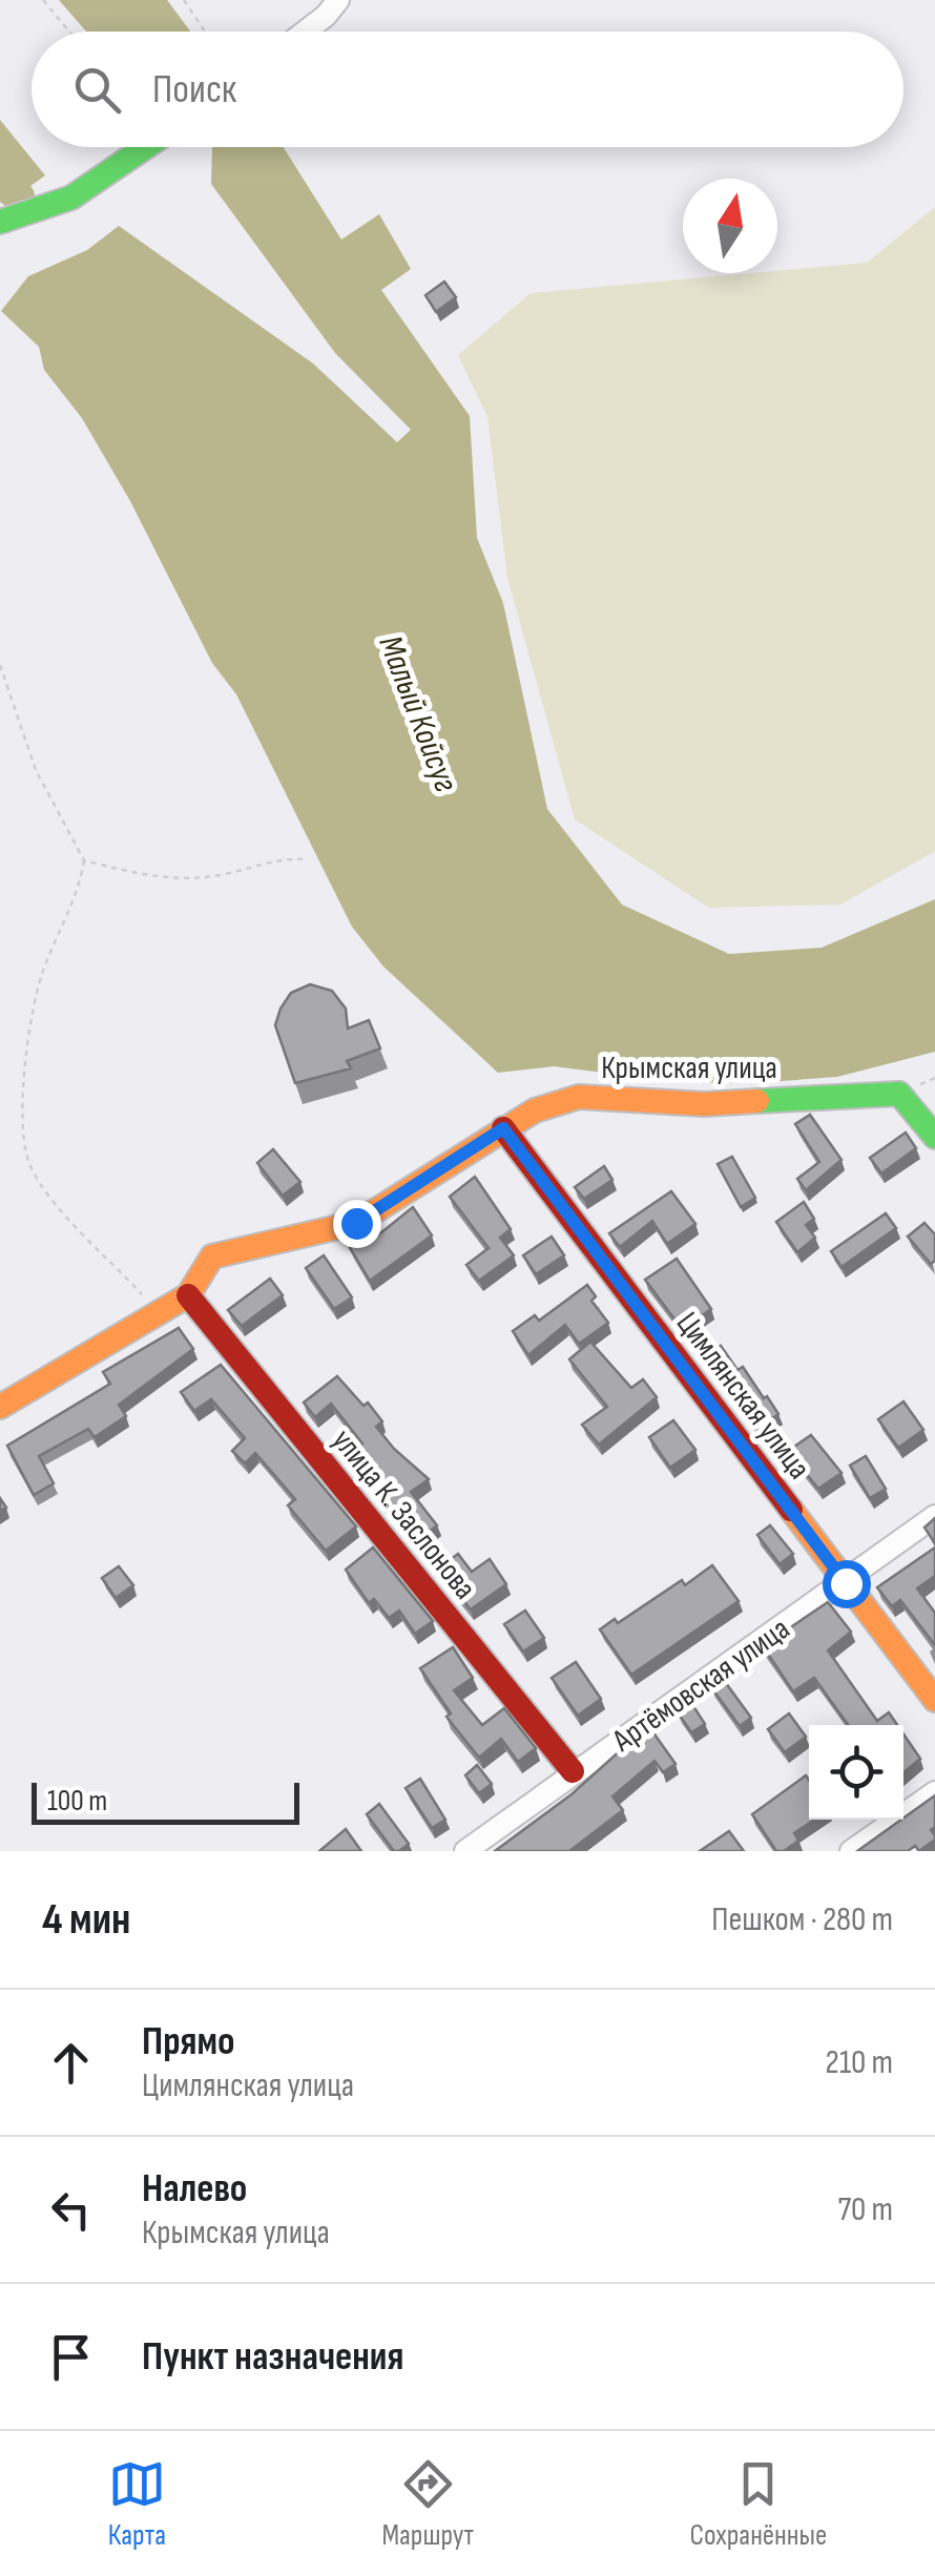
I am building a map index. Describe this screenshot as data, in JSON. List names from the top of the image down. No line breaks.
{"streets":{"street":["Крымская улица","Цимлянская улица","улица К. Заслонова","Артёмовская улица"]},"crossings":[["Крымская улица","Цимлянская улица"],["Крымская улица","улица К. Заслонова"],["Цимлянская улица","Артёмовская улица"],["улица К. Заслонова","Артёмовская улица"]],"water":["Малый Койсуг"],"scale_bar":"100 m","north":"top","page":{"search":"Поиск","scale":"100 m","heading":["4 мин","Пешком · 280 m"],"list":[["Прямо","Цимлянская улица","210 m"],["Налево","Крымская улица","70 m"],"Пункт назначения"],"nav":["Карта","Маршрут","Сохранённые"]}}
